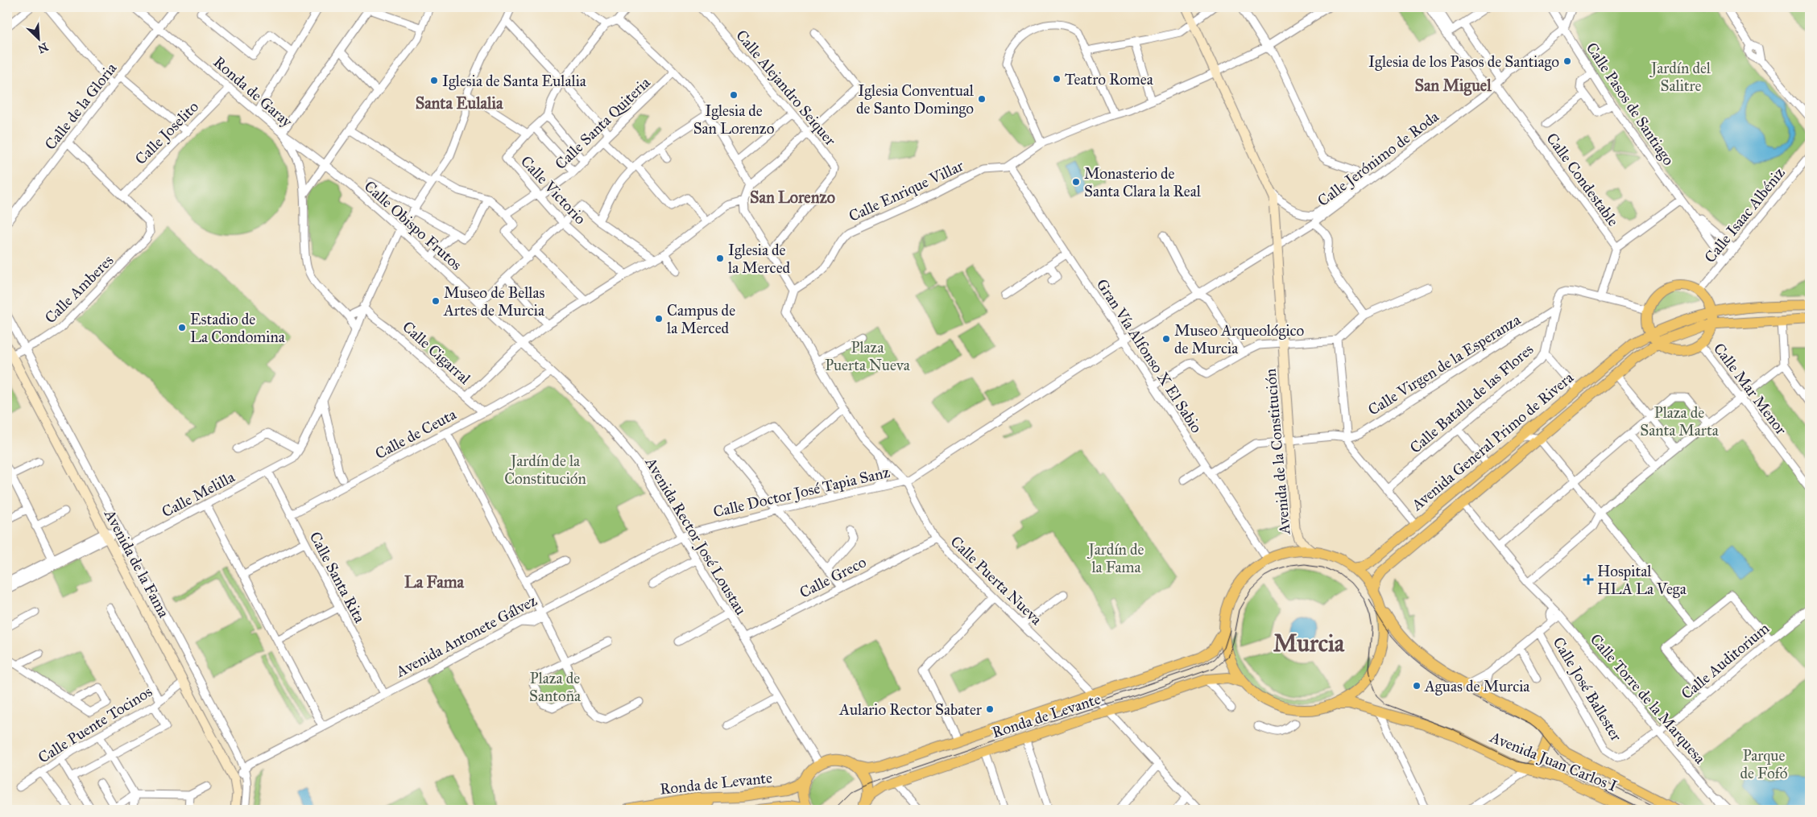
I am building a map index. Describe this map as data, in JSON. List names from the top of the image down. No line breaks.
{"streets":{"main road":["Avenida General Primo de Rivera","Avenida de la Constitución","Avenida de la Fama","Ronda de Levante","Avenida Juan Carlos I"],"street":["Calle Alejandro Seiquer","Ronda de Garay","Calle Pasos de Santiago","Calle de la Gloria","Calle Santa Quiteria","Calle Joselito","Calle Jerónimo de Roda","Calle Condestable","Calle Victorio","Calle Enrique Villar","Calle Isaac Albéniz","Calle Obispo Frutos","Calle Amberes","Calle Cigarral","Gran Vía Alfonso X El Sabio","Calle Virgen de la Esperanza","Calle Mar Menor","Calle Batalla de las Flores","Calle de Ceuta","Calle Doctor José Tapia Sanz","Calle Melilla","Avenida Rector José Loustau","Calle Santa Rita","Calle Greco","Calle Puerta Nueva","Avenida Antonete Gálvez","Calle Auditorium","Calle José Ballester","Calle Torre de la Marquesa","Calle Puente Tocinos"]},"crossings":[["Ronda de Garay","Calle de la Gloria"],["Ronda de Garay","Calle Joselito"],["Ronda de Garay","Calle Obispo Frutos"],["Calle Pasos de Santiago","Calle Jerónimo de Roda"],["Calle Pasos de Santiago","Calle Isaac Albéniz"],["Calle Santa Quiteria","Calle Victorio"],["Calle Joselito","Calle Amberes"],["Calle Jerónimo de Roda","Calle Condestable"],["Calle Jerónimo de Roda","Gran Vía Alfonso X El Sabio"],["Calle Jerónimo de Roda","Avenida de la Constitución"],["Calle Jerónimo de Roda","Calle Doctor José Tapia Sanz"],["Calle Condestable","Calle Batalla de las Flores"],["Calle Enrique Villar","Gran Vía Alfonso X El Sabio"],["Calle Enrique Villar","Calle Puerta Nueva"],["Calle Obispo Frutos","Avenida Rector José Loustau"],["Calle Amberes","Avenida de la Fama"],["Calle Cigarral","Calle de Ceuta"],["Calle Virgen de la Esperanza","Calle Batalla de las Flores"],["Calle de Ceuta","Avenida Rector José Loustau"],["Calle de Ceuta","Calle Santa Rita"],["Avenida General Primo de Rivera","Calle Torre de la Marquesa"],["Calle Doctor José Tapia Sanz","Avenida Rector José Loustau"],["Calle Doctor José Tapia Sanz","Calle Puerta Nueva"],["Calle Doctor José Tapia Sanz","Avenida Antonete Gálvez"],["Calle Melilla","Avenida de la Fama"],["Calle Melilla","Calle Santa Rita"],["Avenida Rector José Loustau","Calle Greco"],["Avenida Rector José Loustau","Avenida Antonete Gálvez"],["Avenida Rector José Loustau","Ronda de Levante"],["Avenida de la Fama","Avenida Antonete Gálvez"],["Avenida de la Fama","Calle Puente Tocinos"],["Calle Santa Rita","Avenida Antonete Gálvez"],["Calle Greco","Calle Puerta Nueva"],["Calle Puerta Nueva","Ronda de Levante"],["Calle Auditorium","Calle José Ballester"],["Calle Auditorium","Calle Torre de la Marquesa"],["Calle José Ballester","Calle Torre de la Marquesa"]],"districts":["San Miguel","Santa Eulalia","San Lorenzo","La Fama","Murcia"],"parks":["Jardín del Salitre","Plaza Puerta Nueva","Plaza de Santa Marta","Jardín de la Constitución","Jardín de la Fama","Plaza de Santoña","Parque de Fofó"],"places":{"other":["Iglesia de los Pasos de Santiago","Teatro Romea","Iglesia de Santa Eulalia","Iglesia de San Lorenzo","Iglesia Conventual de Santo Domingo","Monasterio de Santa Clara la Real","Iglesia de la Merced","Museo de Bellas Artes de Murcia","Campus de la Merced","Estadio de La Condomina","Museo Arqueológico de Murcia","Aguas de Murcia","Aulario Rector Sabater"],"health":["Hospital HLA La Vega"]},"north":"bottom right"}
